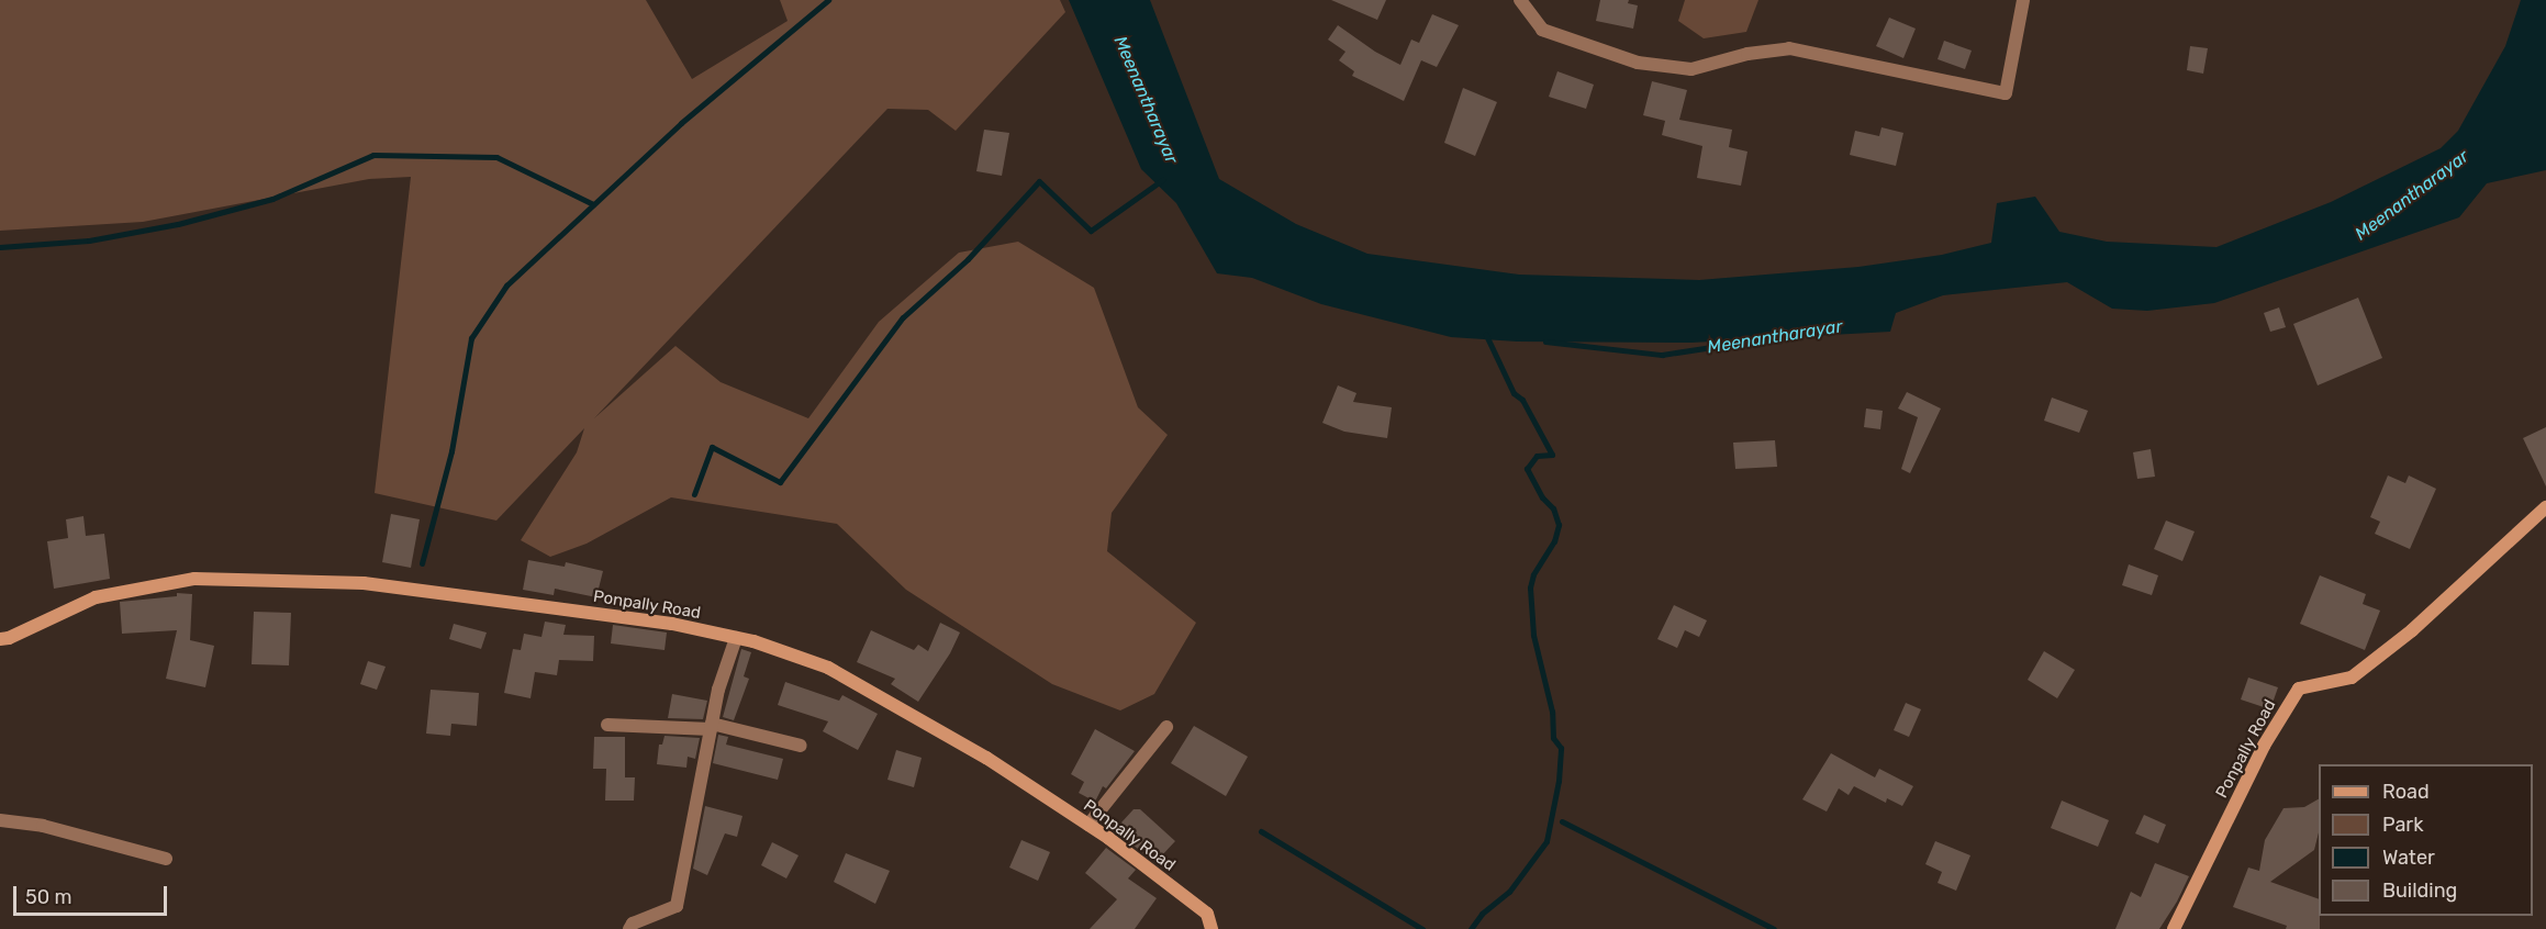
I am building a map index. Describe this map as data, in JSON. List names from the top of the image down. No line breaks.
{"streets":{"main road":["Ponpally Road"]},"water":["Meenantharayar"],"legend":["Road","Park","Water","Building"],"scale_bar":"50 m"}
